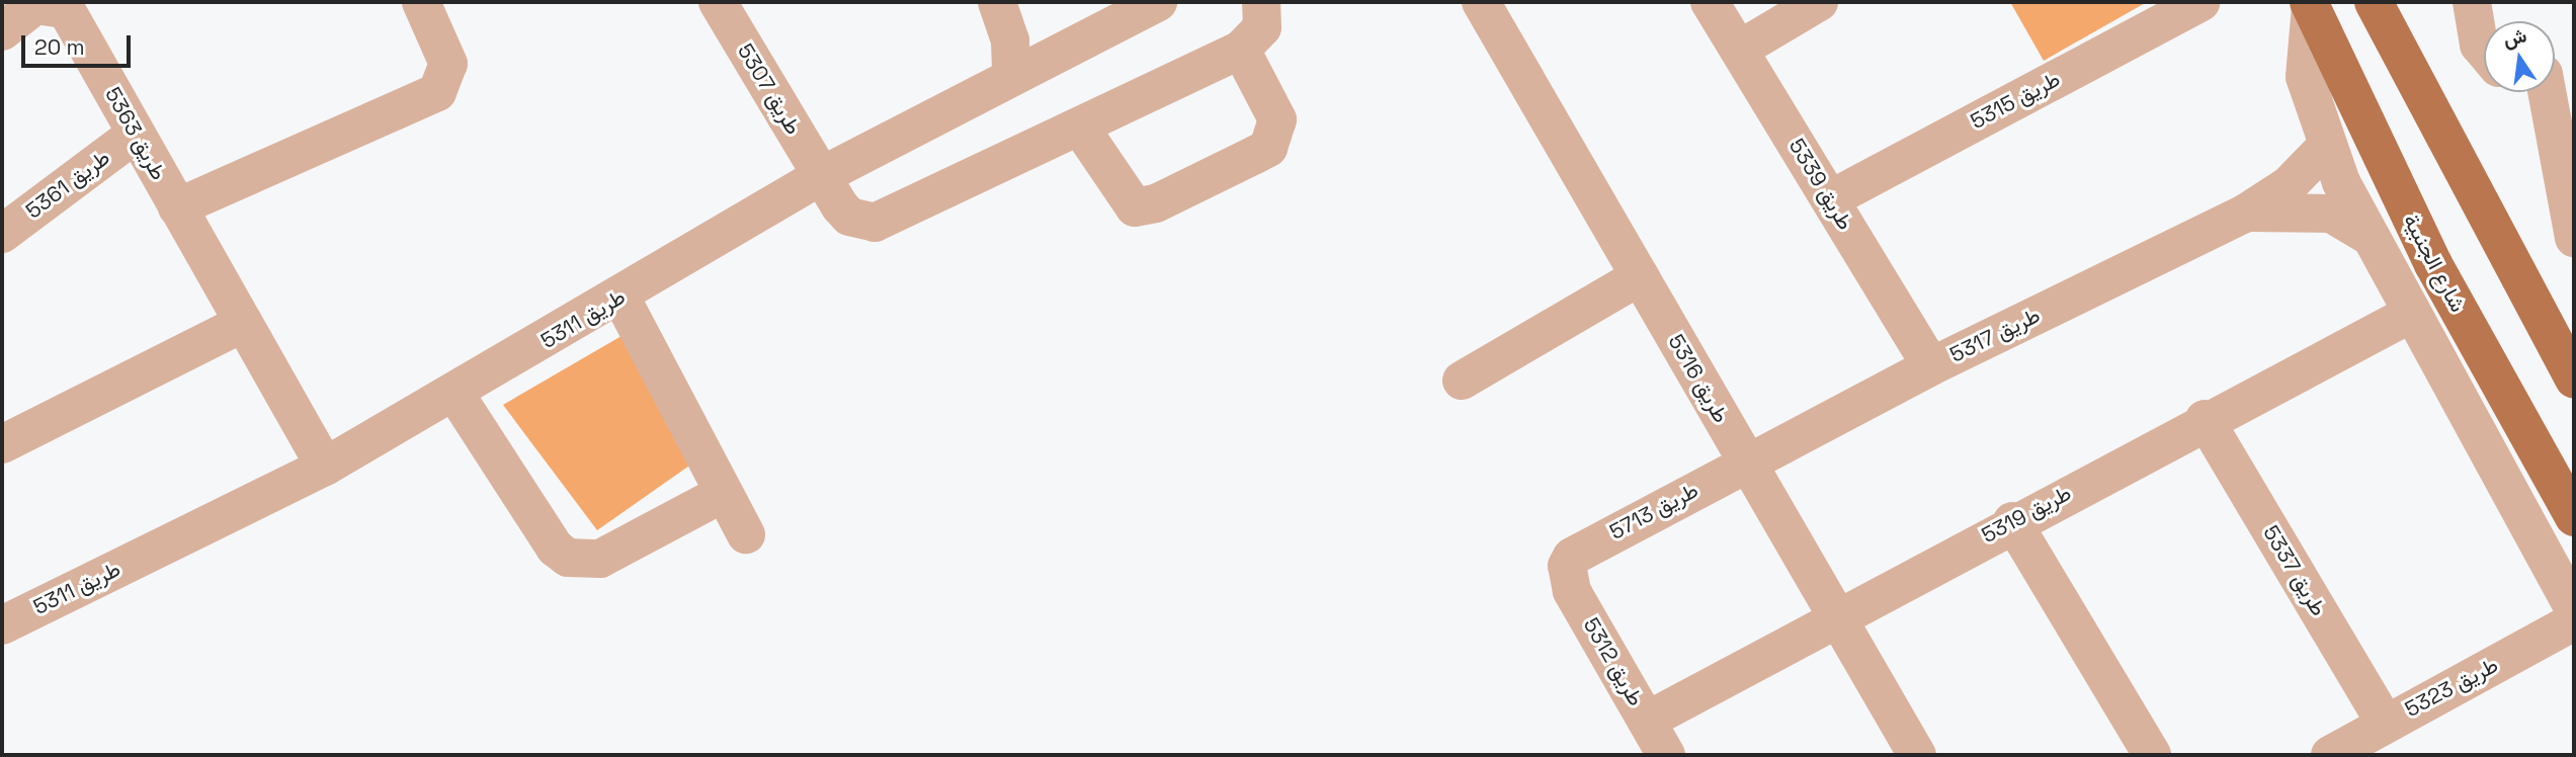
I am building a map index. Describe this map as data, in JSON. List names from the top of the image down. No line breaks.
{"streets":{"main road":["شارع الجنبية"],"street":["طريق 5307","طريق 5315","طريق 5363","طريق 5361","طريق 5339","طريق 5311","طريق 5317","طريق 5316","طريق 5713","طريق 5319","طريق 5337","طريق 5312","طريق 5323"]},"crossings":[["طريق 5307","طريق 5311"],["طريق 5315","طريق 5339"],["طريق 5363","طريق 5361"],["طريق 5363","طريق 5311"],["طريق 5339","طريق 5317"],["طريق 5317","طريق 5316"],["طريق 5317","طريق 5713"],["طريق 5316","طريق 5713"],["طريق 5316","طريق 5319"],["طريق 5713","طريق 5312"],["طريق 5319","طريق 5337"],["طريق 5319","طريق 5312"],["طريق 5337","طريق 5323"]],"scale_bar":"20 m","north":"top"}
